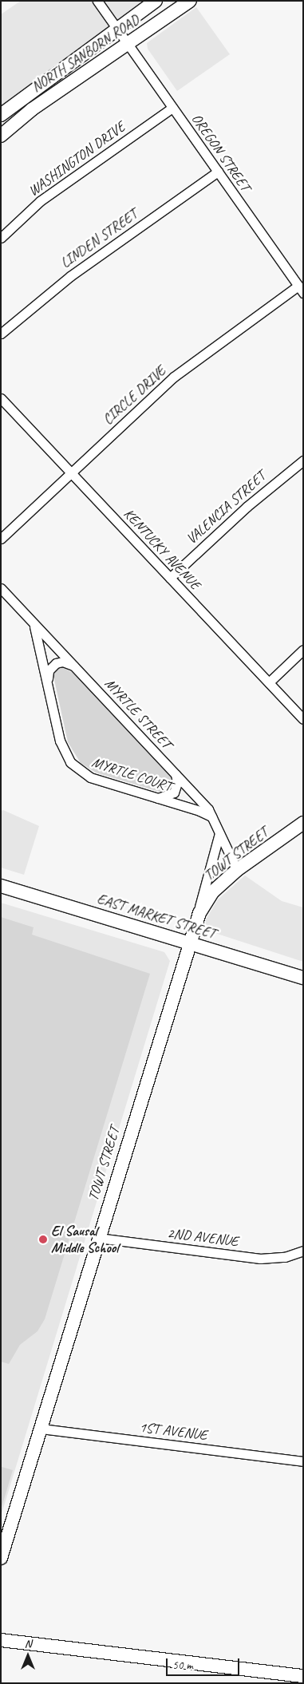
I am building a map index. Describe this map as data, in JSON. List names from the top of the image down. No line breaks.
{"streets":{"main road":["NORTH SANBORN ROAD","TOWT STREET","EAST MARKET STREET"],"street":["OREGON STREET","WASHINGTON DRIVE","LINDEN STREET","CIRCLE DRIVE","VALENCIA STREET","KENTUCKY AVENUE","MYRTLE STREET","MYRTLE COURT","2ND AVENUE","1ST AVENUE"]},"crossings":[["NORTH SANBORN ROAD","OREGON STREET"],["OREGON STREET","WASHINGTON DRIVE"],["OREGON STREET","LINDEN STREET"],["OREGON STREET","CIRCLE DRIVE"],["CIRCLE DRIVE","KENTUCKY AVENUE"],["VALENCIA STREET","KENTUCKY AVENUE"],["MYRTLE STREET","MYRTLE COURT"],["MYRTLE STREET","TOWT STREET"],["TOWT STREET","EAST MARKET STREET"],["TOWT STREET","2ND AVENUE"],["TOWT STREET","1ST AVENUE"]],"places":["El Sausal Middle School"],"scale_bar":"50 m","north":"top"}
